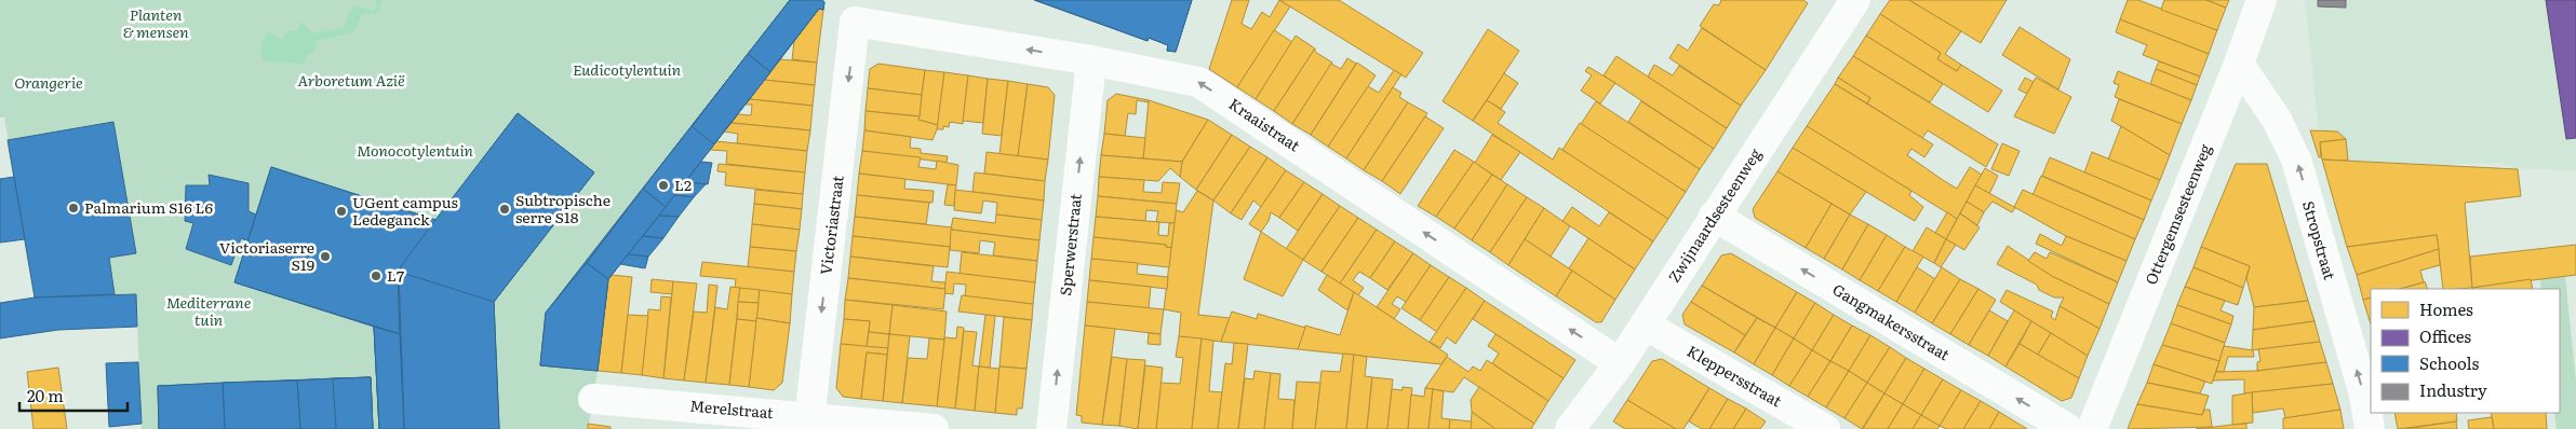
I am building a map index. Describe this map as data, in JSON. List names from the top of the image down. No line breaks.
{"streets":{"street":["Kraaistraat","Ottergemsesteenweg","Zwijnaardsesteenweg","Victoriastraat","Stropstraat","Sperwerstraat","Gangmakersstraat","Kleppersstraat","Merelstraat"]},"crossings":[["Kraaistraat","Zwijnaardsesteenweg"],["Kraaistraat","Victoriastraat"],["Kraaistraat","Sperwerstraat"],["Ottergemsesteenweg","Stropstraat"],["Zwijnaardsesteenweg","Gangmakersstraat"],["Zwijnaardsesteenweg","Kleppersstraat"],["Victoriastraat","Merelstraat"]],"one_way":["Kraaistraat","Victoriastraat","Stropstraat","Sperwerstraat","Gangmakersstraat"],"parks":["Planten & mensen","Eudicotylentuin","Arboretum Azië","Orangerie","Monocotylentuin","Mediterrane tuin"],"places":["L2","Palmarium S16 L6","Subtropische serre S18","UGent campus Ledeganck","Victoriaserre S19","L7"],"legend":["Homes","Offices","Schools","Industry"],"scale_bar":"20 m"}
